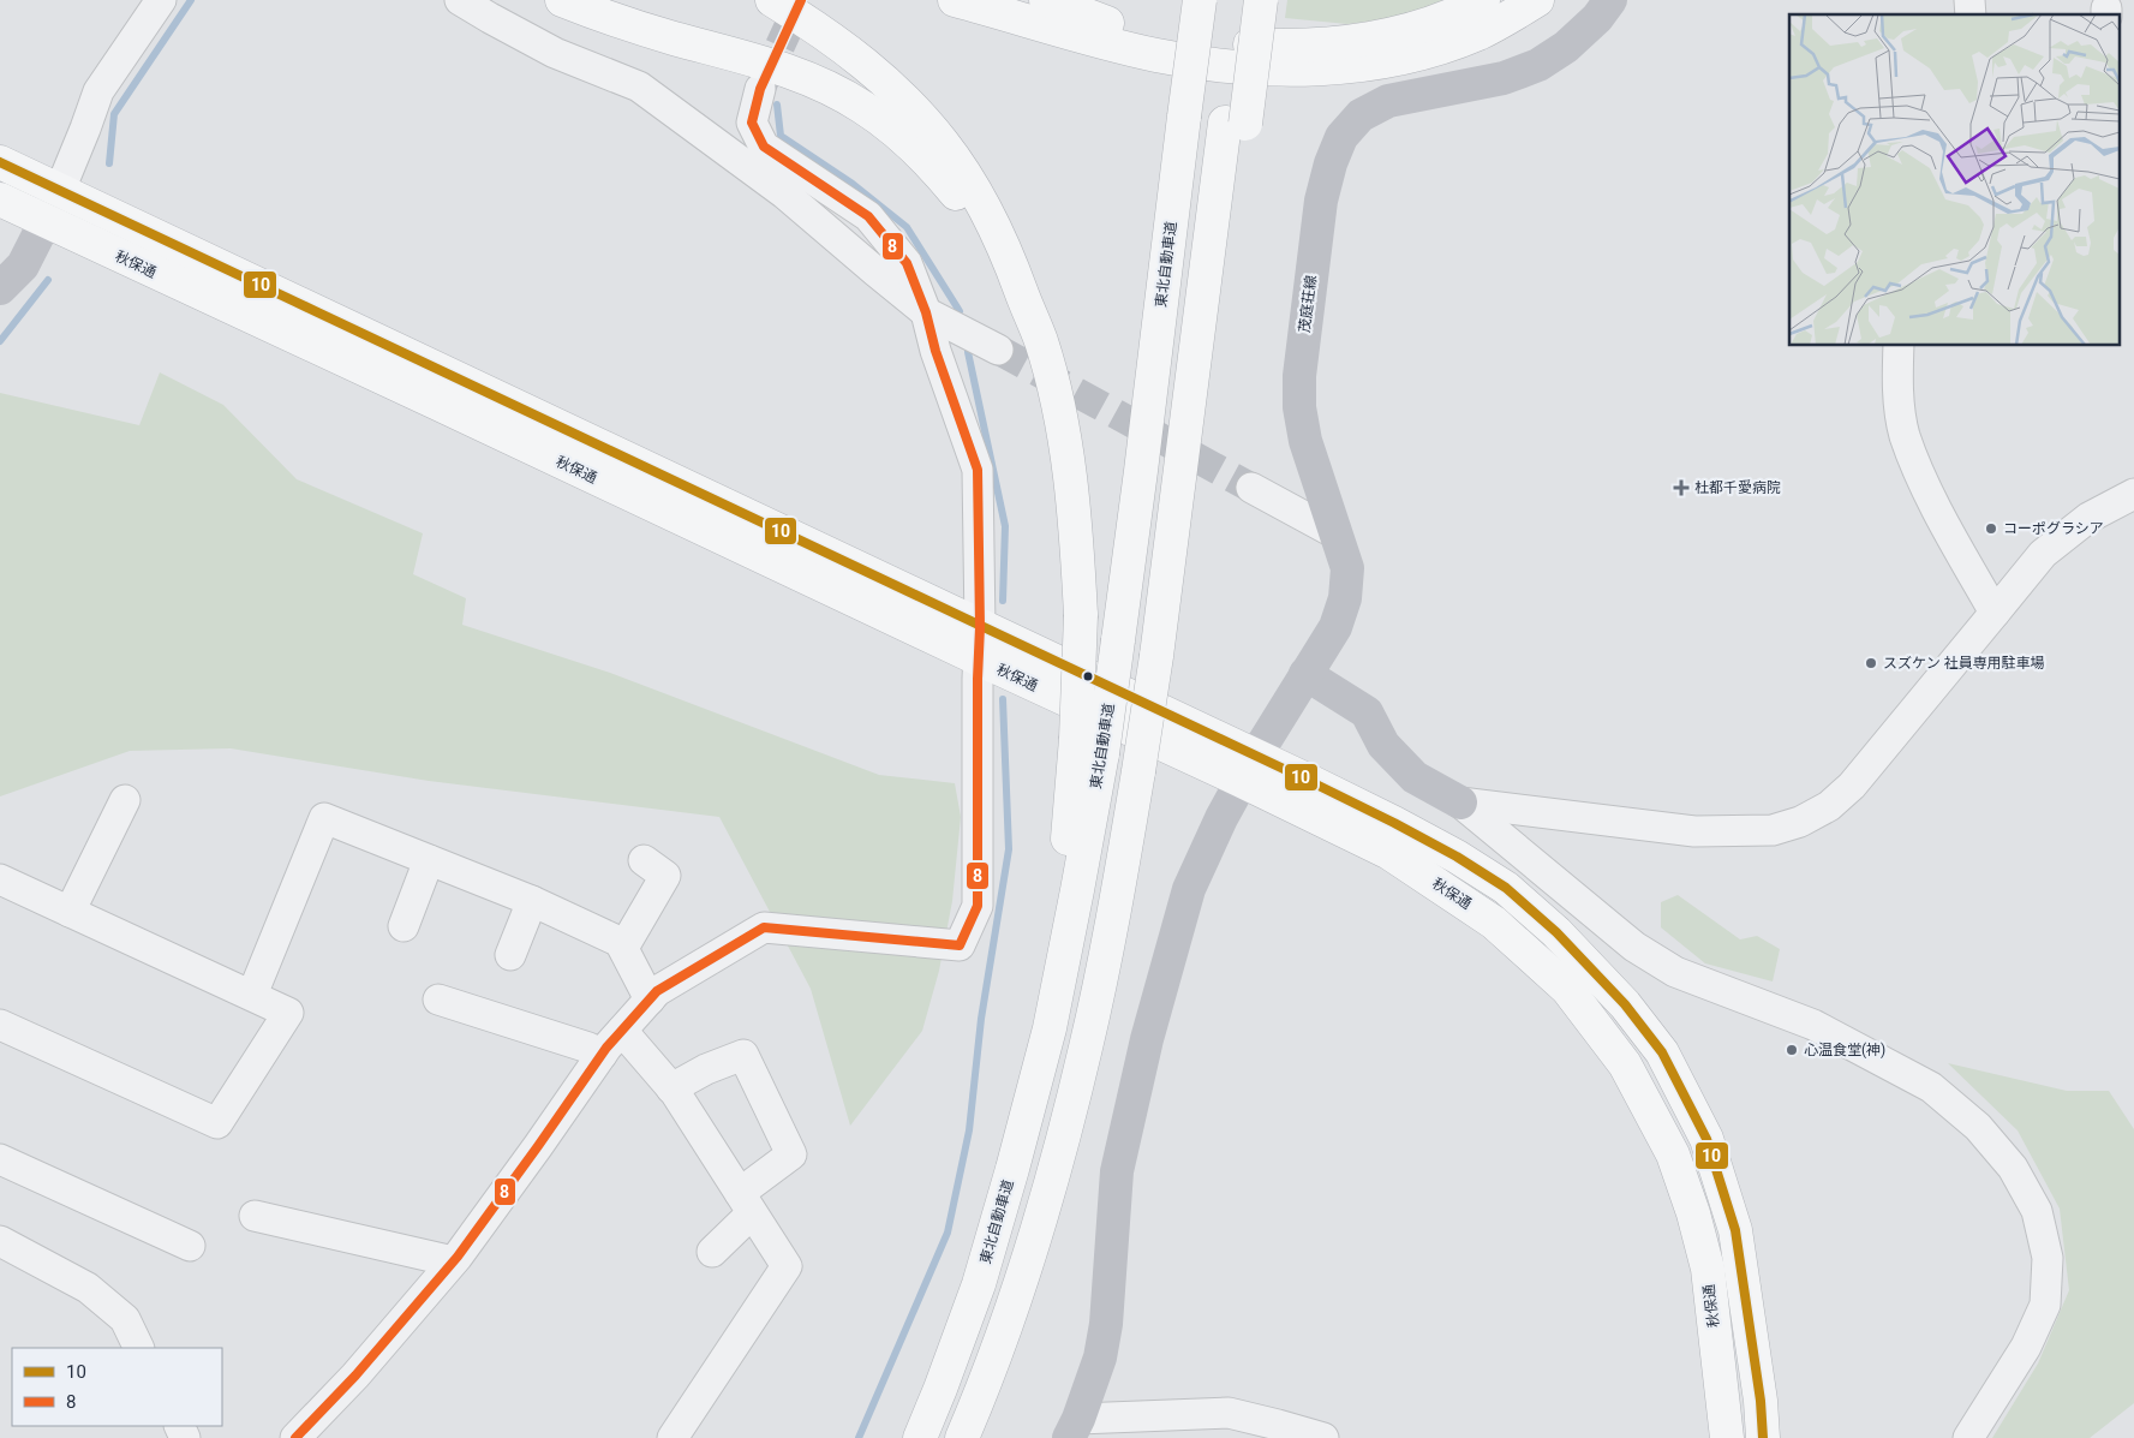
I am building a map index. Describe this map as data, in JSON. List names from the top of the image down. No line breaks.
{"streets":{"highway":["秋保通","東北自動車道"],"street":["茂庭荘線"]},"crossings":[["秋保通","茂庭荘線"]],"places":{"health":["杜都千愛病院"],"other":["コーポグラシア","スズケン 社員専用駐車場","心温食堂(神)"]},"lines":["transit line 8","transit line 10"],"legend":["10","8"]}
